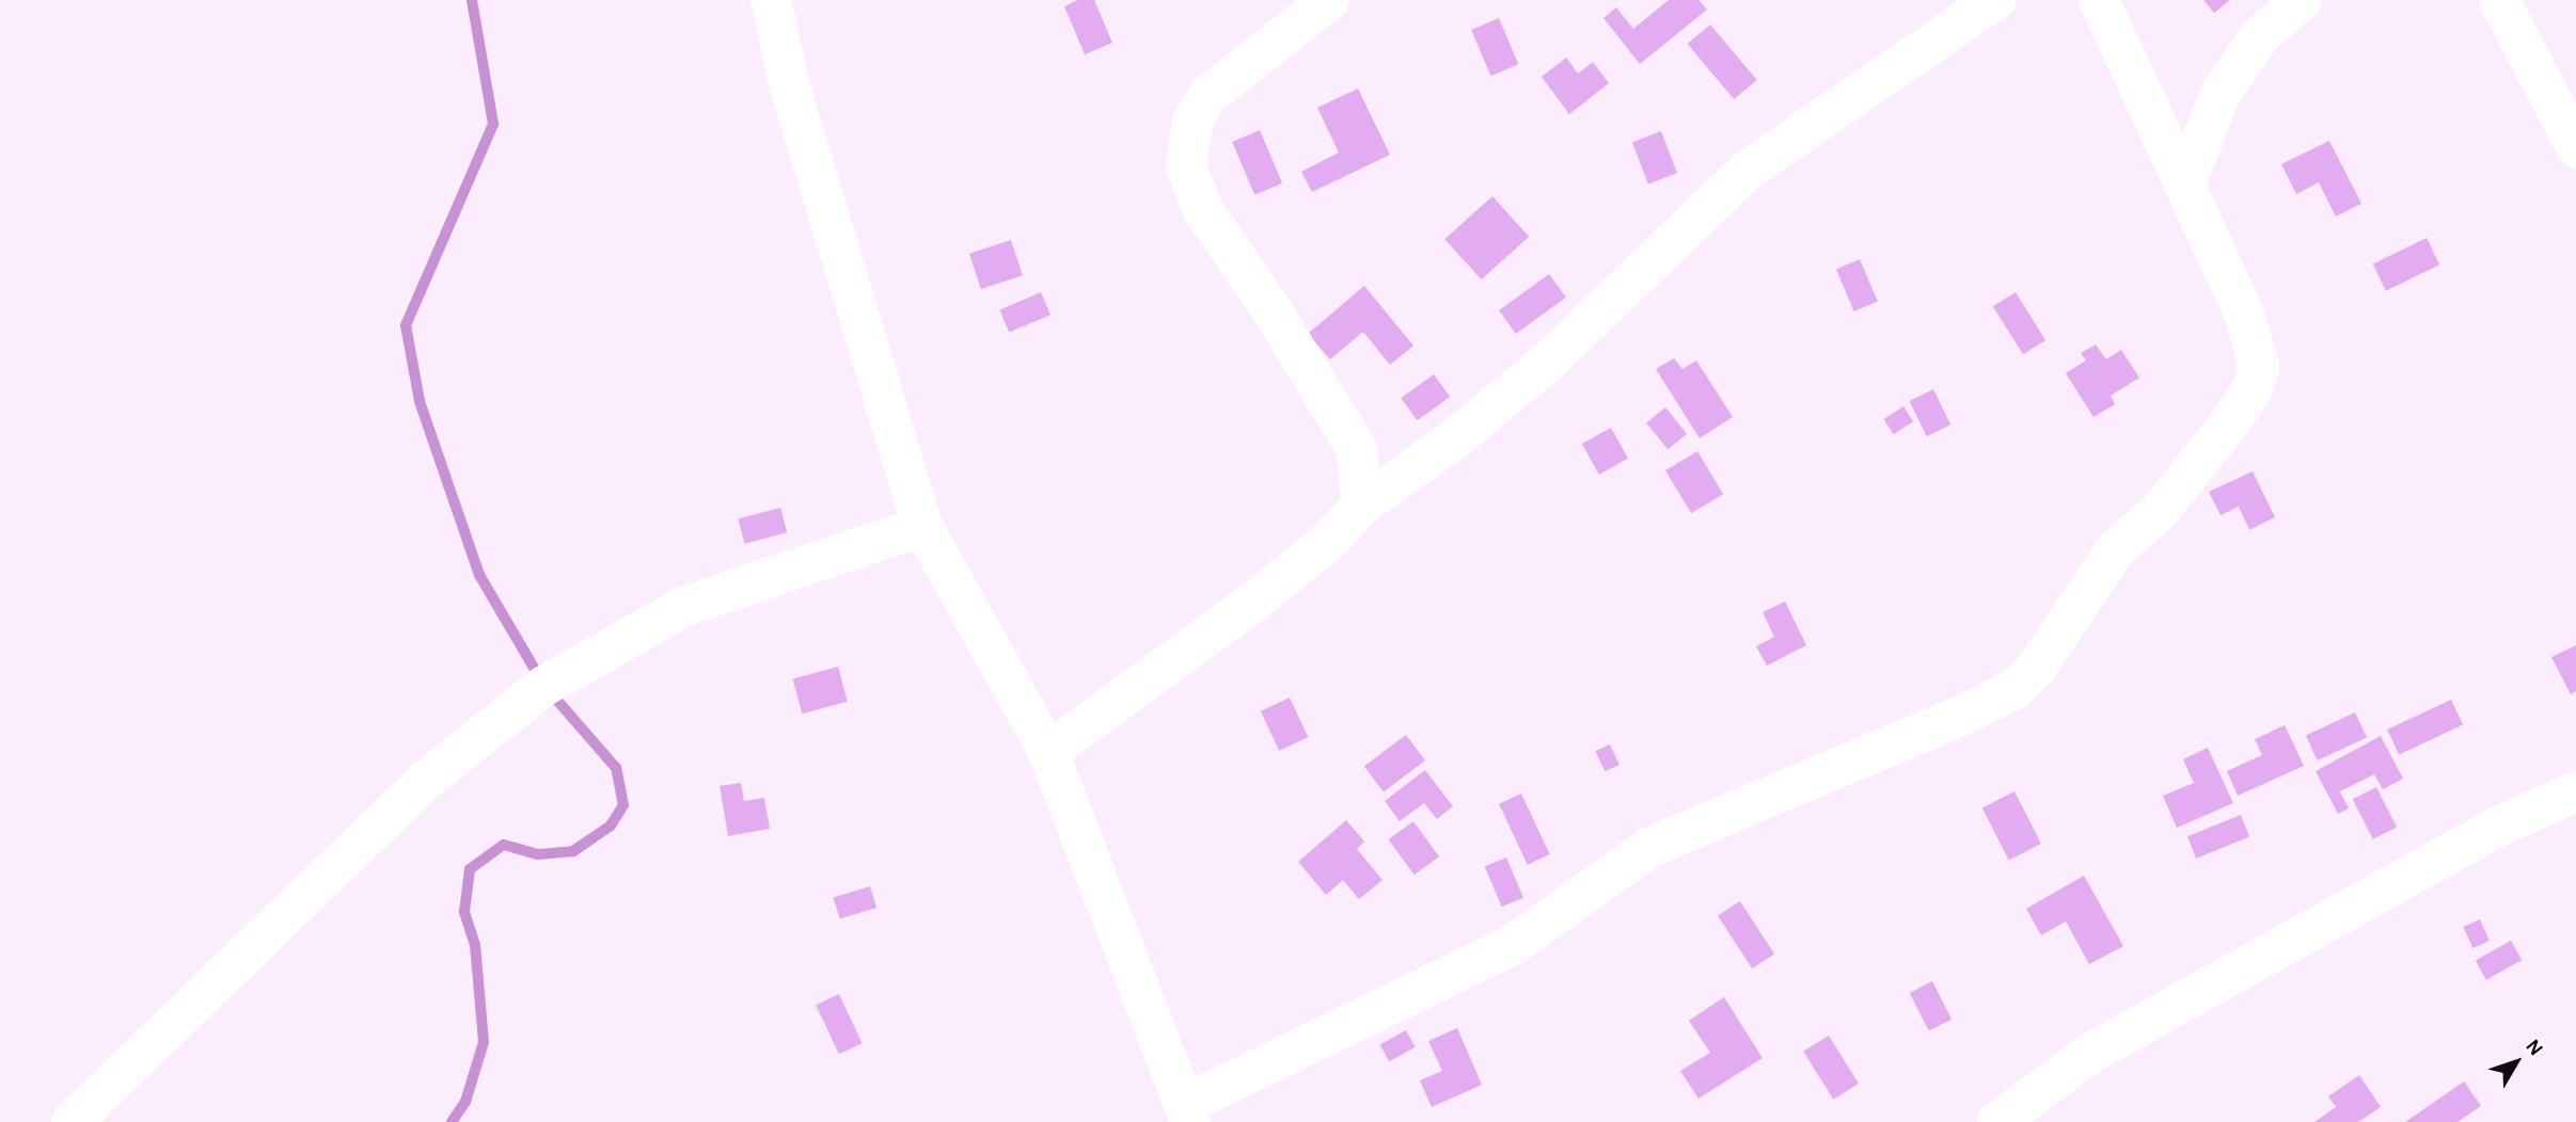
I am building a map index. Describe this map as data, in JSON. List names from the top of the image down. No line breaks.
{"north":"top right"}
